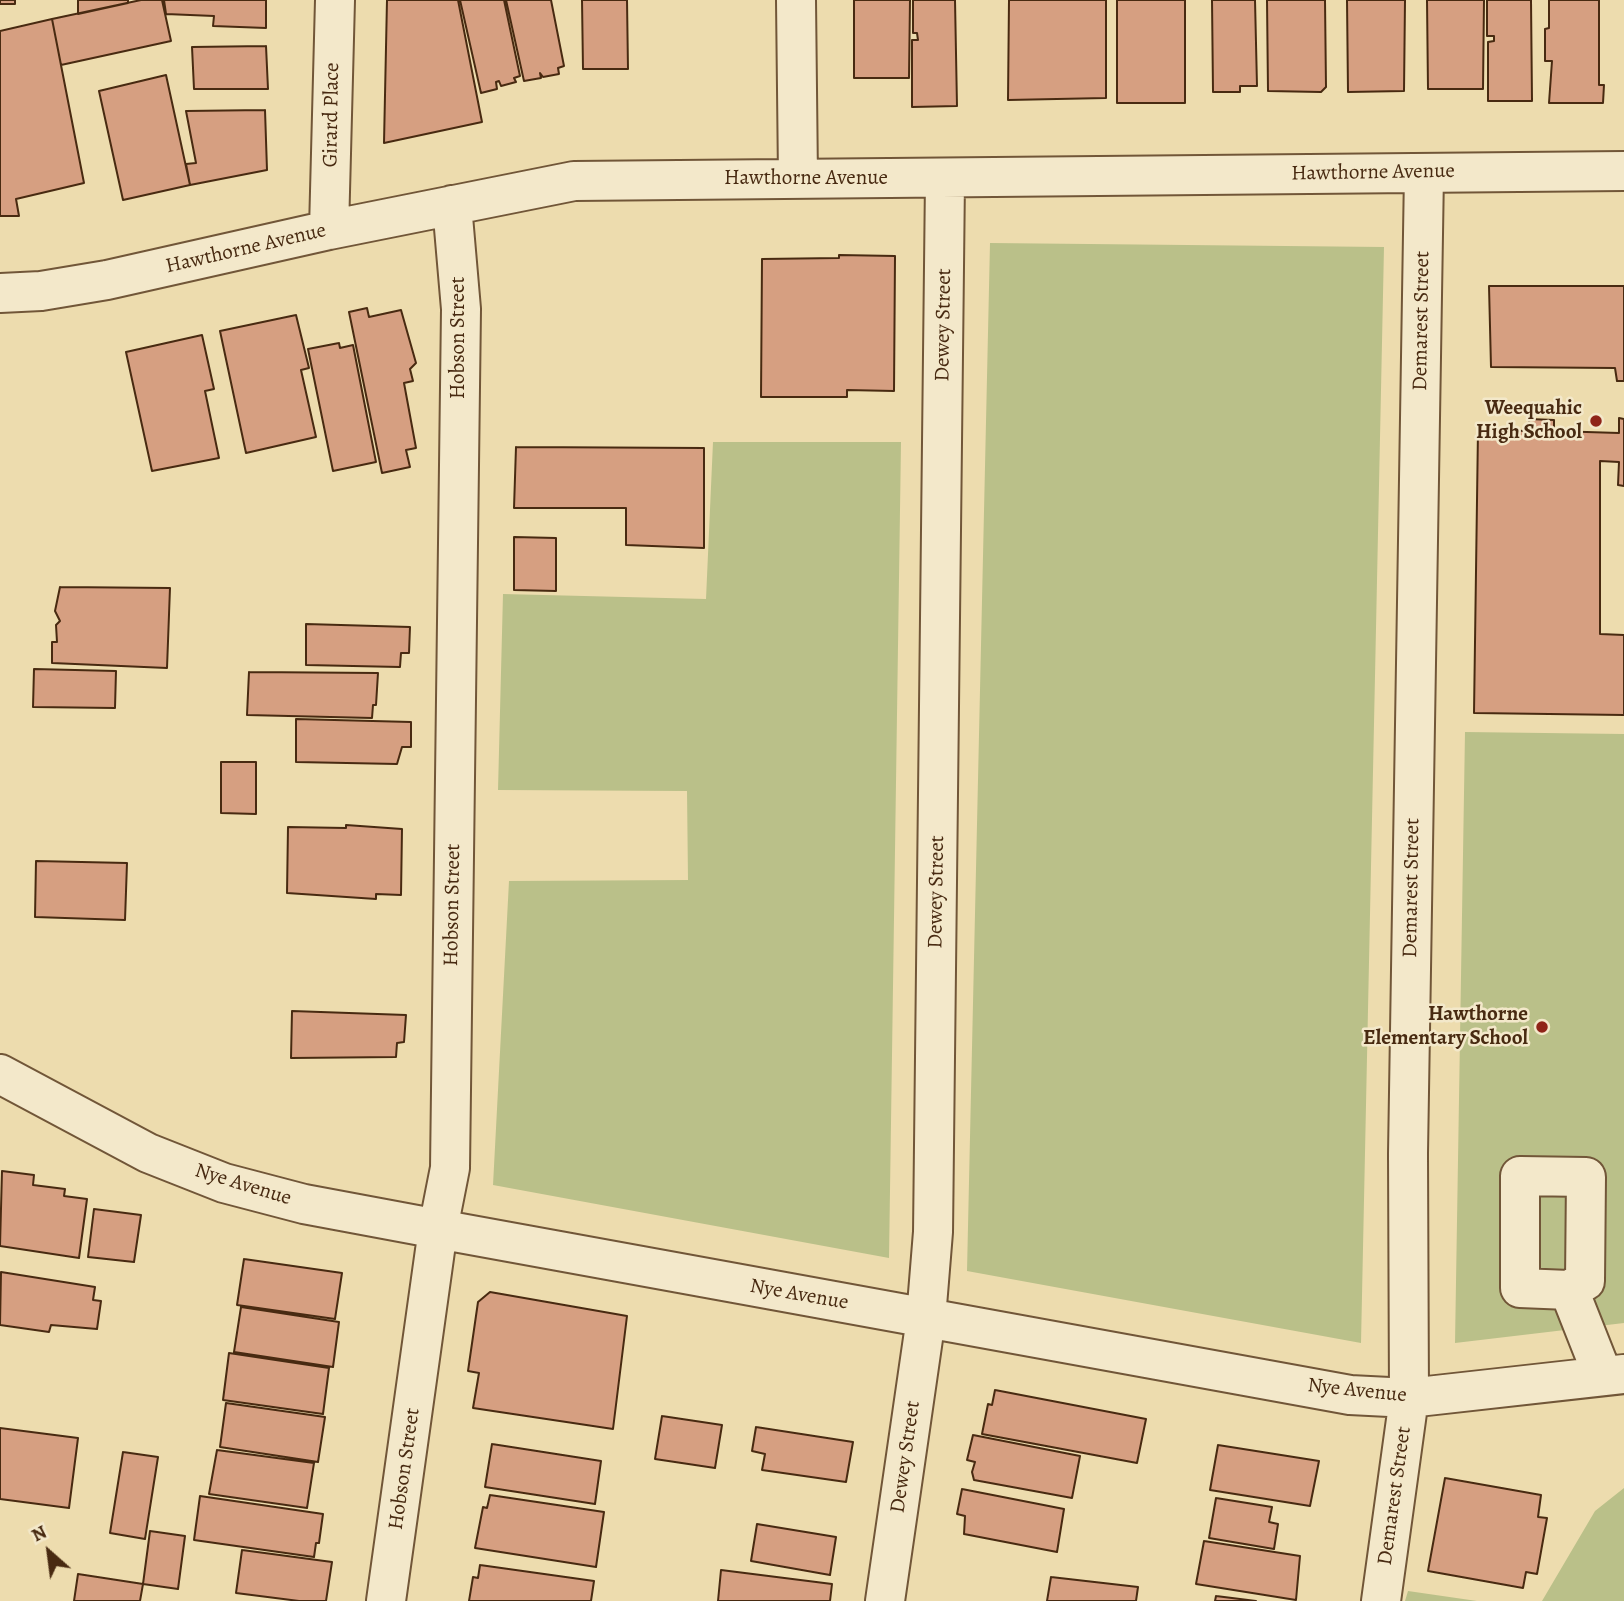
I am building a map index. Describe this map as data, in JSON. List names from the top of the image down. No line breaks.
{"streets":{"street":["Girard Place","Hawthorne Avenue","Demarest Street","Dewey Street","Hobson Street","Nye Avenue"]},"crossings":[["Girard Place","Hawthorne Avenue"],["Hawthorne Avenue","Demarest Street"],["Hawthorne Avenue","Dewey Street"],["Hawthorne Avenue","Hobson Street"],["Demarest Street","Nye Avenue"],["Dewey Street","Nye Avenue"],["Hobson Street","Nye Avenue"]],"places":["Weequahic High School","Hawthorne Elementary School"],"north":"top left"}
